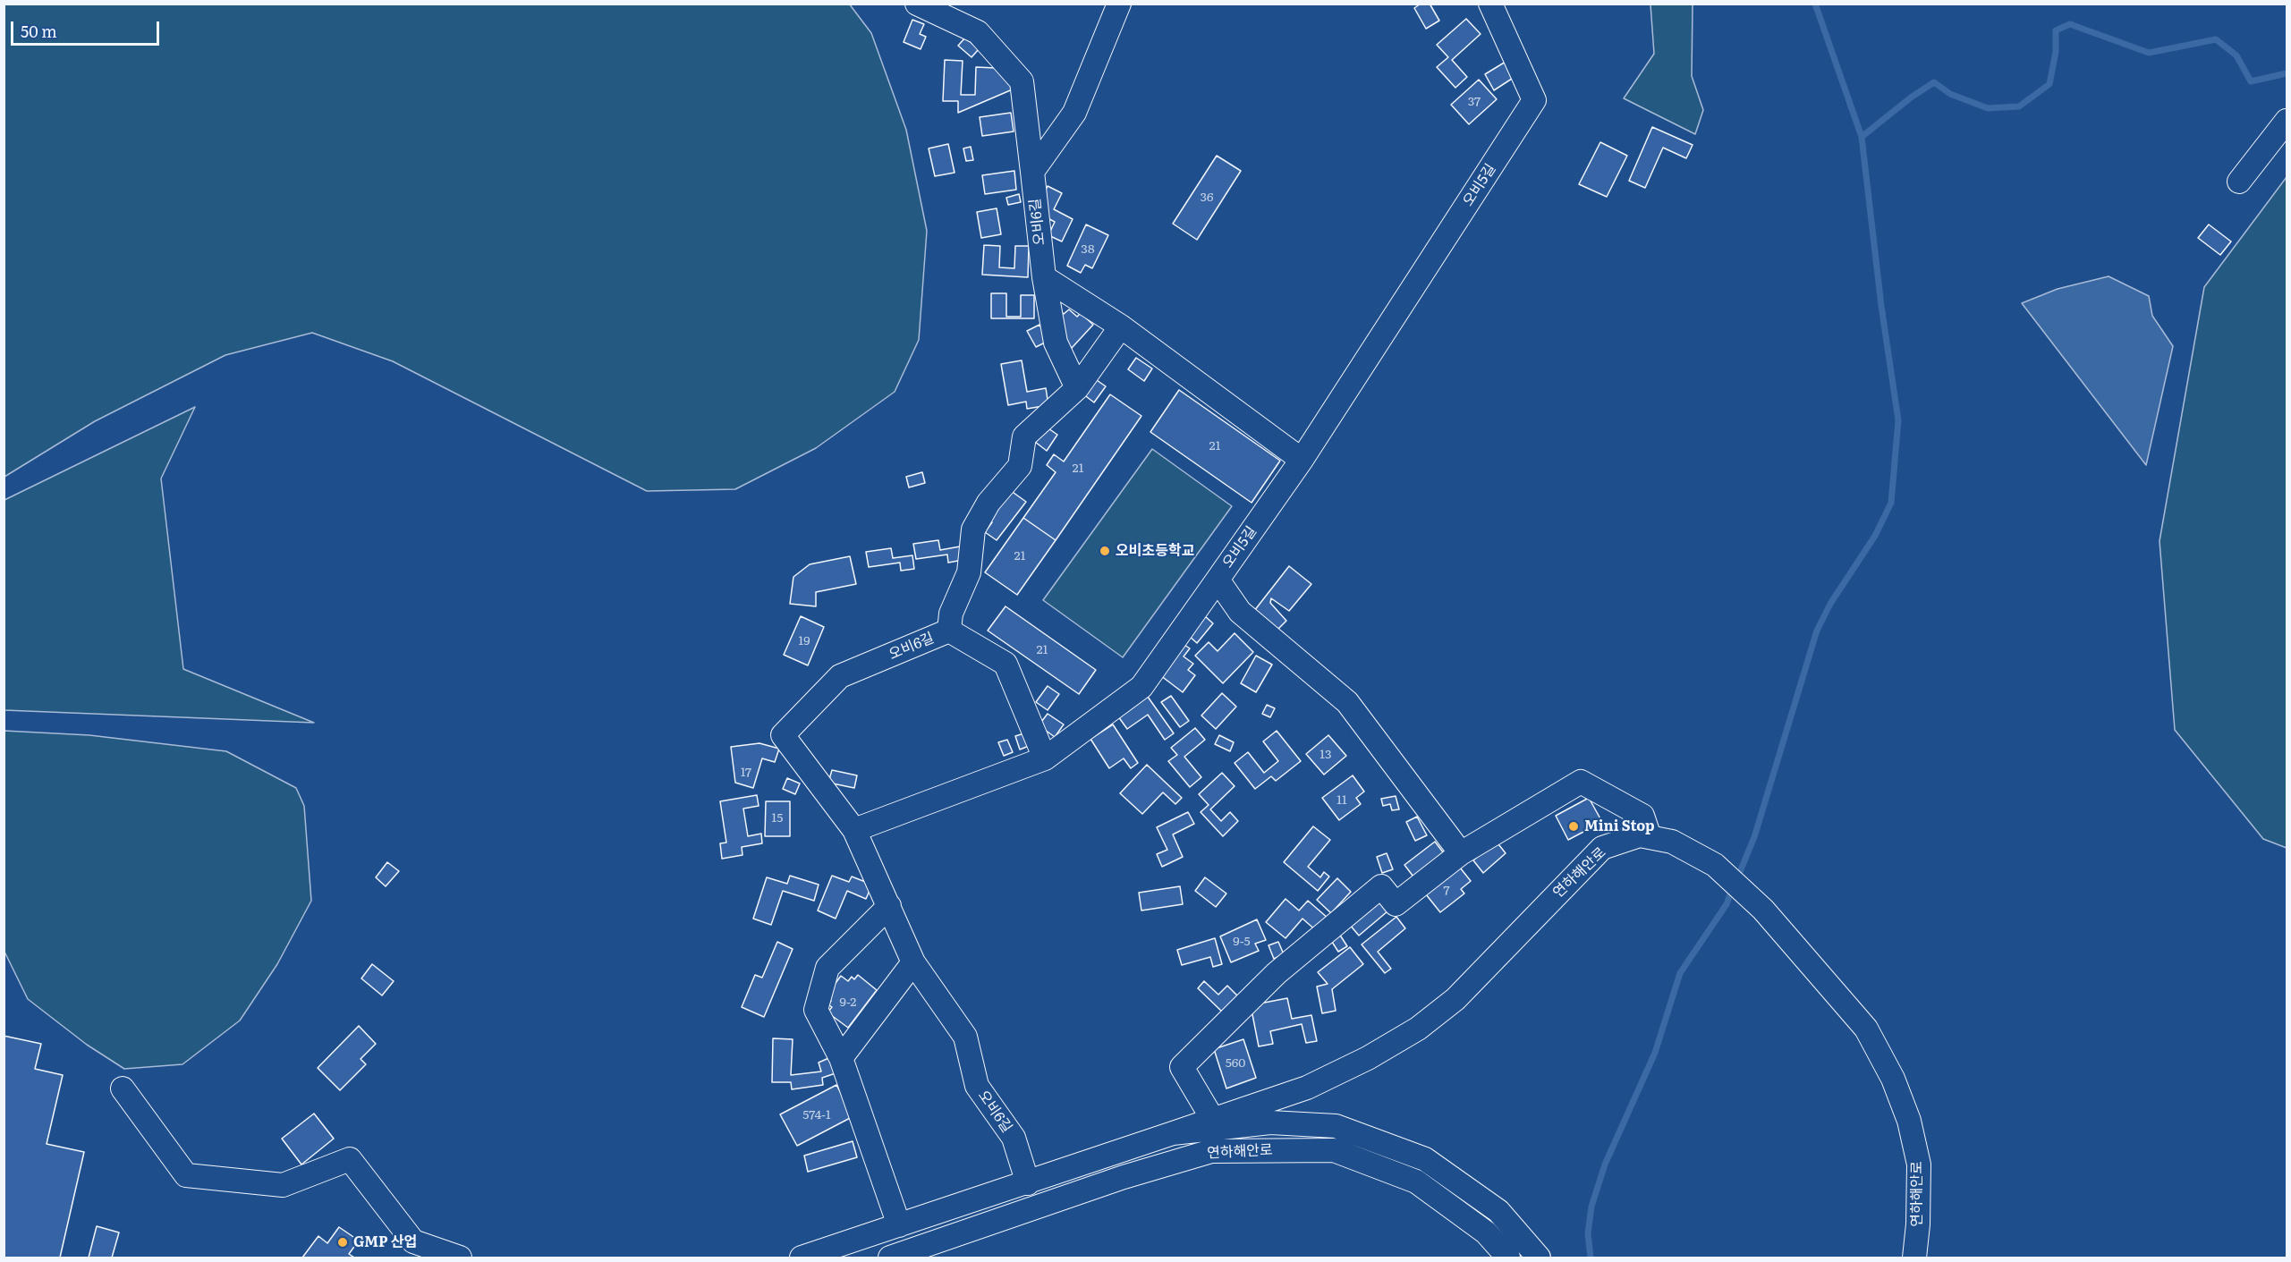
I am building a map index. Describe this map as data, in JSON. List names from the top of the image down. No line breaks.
{"streets":{"street":["오비5길","오비6길","연하해안로"]},"crossings":[["오비6길","연하해안로"]],"places":["오비초등학교","Mini Stop","GMP 산업"],"house_numbers":["37","36","38","21","21","21","19","21","13","17","11","15","7","9-5","9-2","560","574-1"],"scale_bar":"50 m"}
